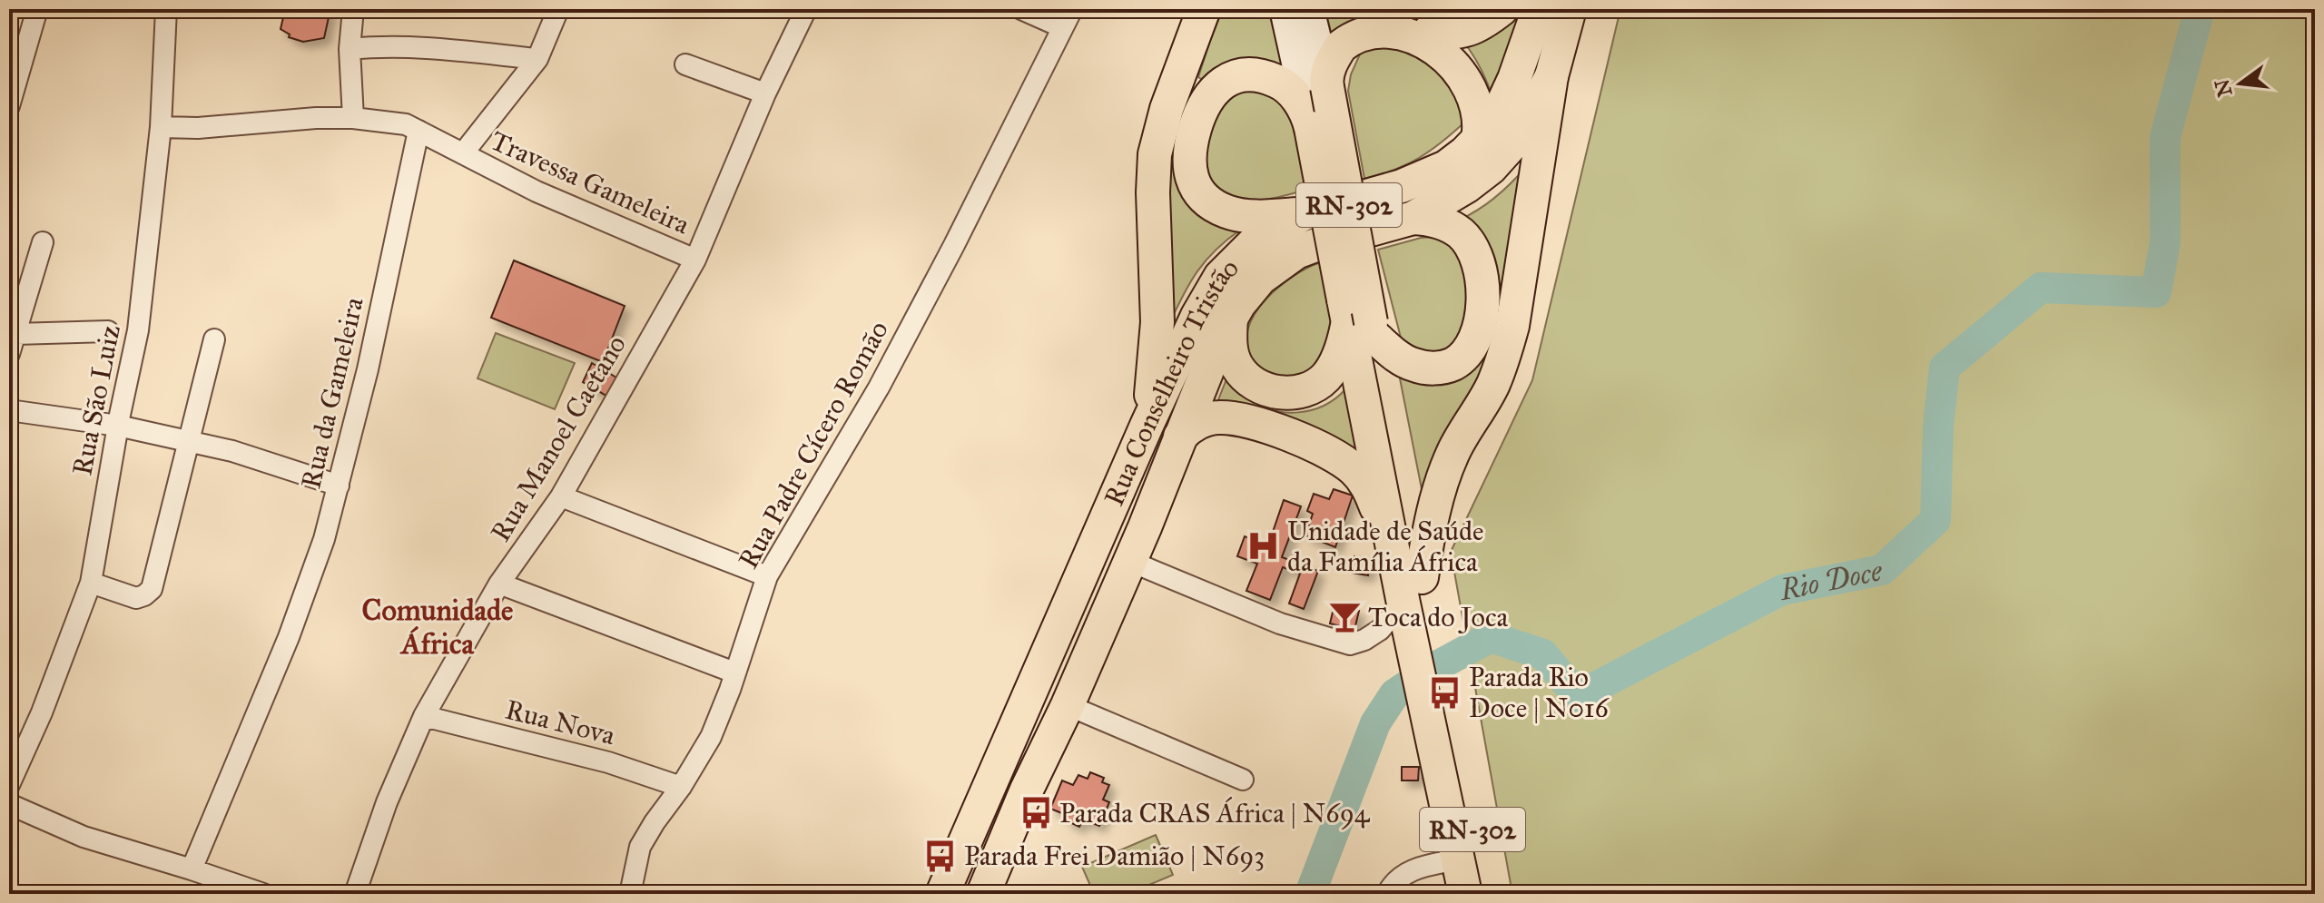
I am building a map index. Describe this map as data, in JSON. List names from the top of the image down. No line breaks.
{"streets":{"main road":["RN-302","Rua Conselheiro Tristão"],"street":["Travessa Gameleira","Rua da Gameleira","Rua São Luiz","Rua Manoel Caetano","Rua Padre Cícero Romão","Rua Nova"]},"crossings":[["Travessa Gameleira","Rua Manoel Caetano"],["Rua Manoel Caetano","Rua Nova"],["Rua Padre Cícero Romão","Rua Nova"]],"districts":["Comunidade África"],"water":["Rio Doce"],"places":{"hospital":["Unidade de Saúde da Família África"],"bar":["Toca do Joca"],"bus stop":["Parada Rio Doce | N016","Parada CRAS África | N694","Parada Frei Damião | N693"]},"north":"left"}
